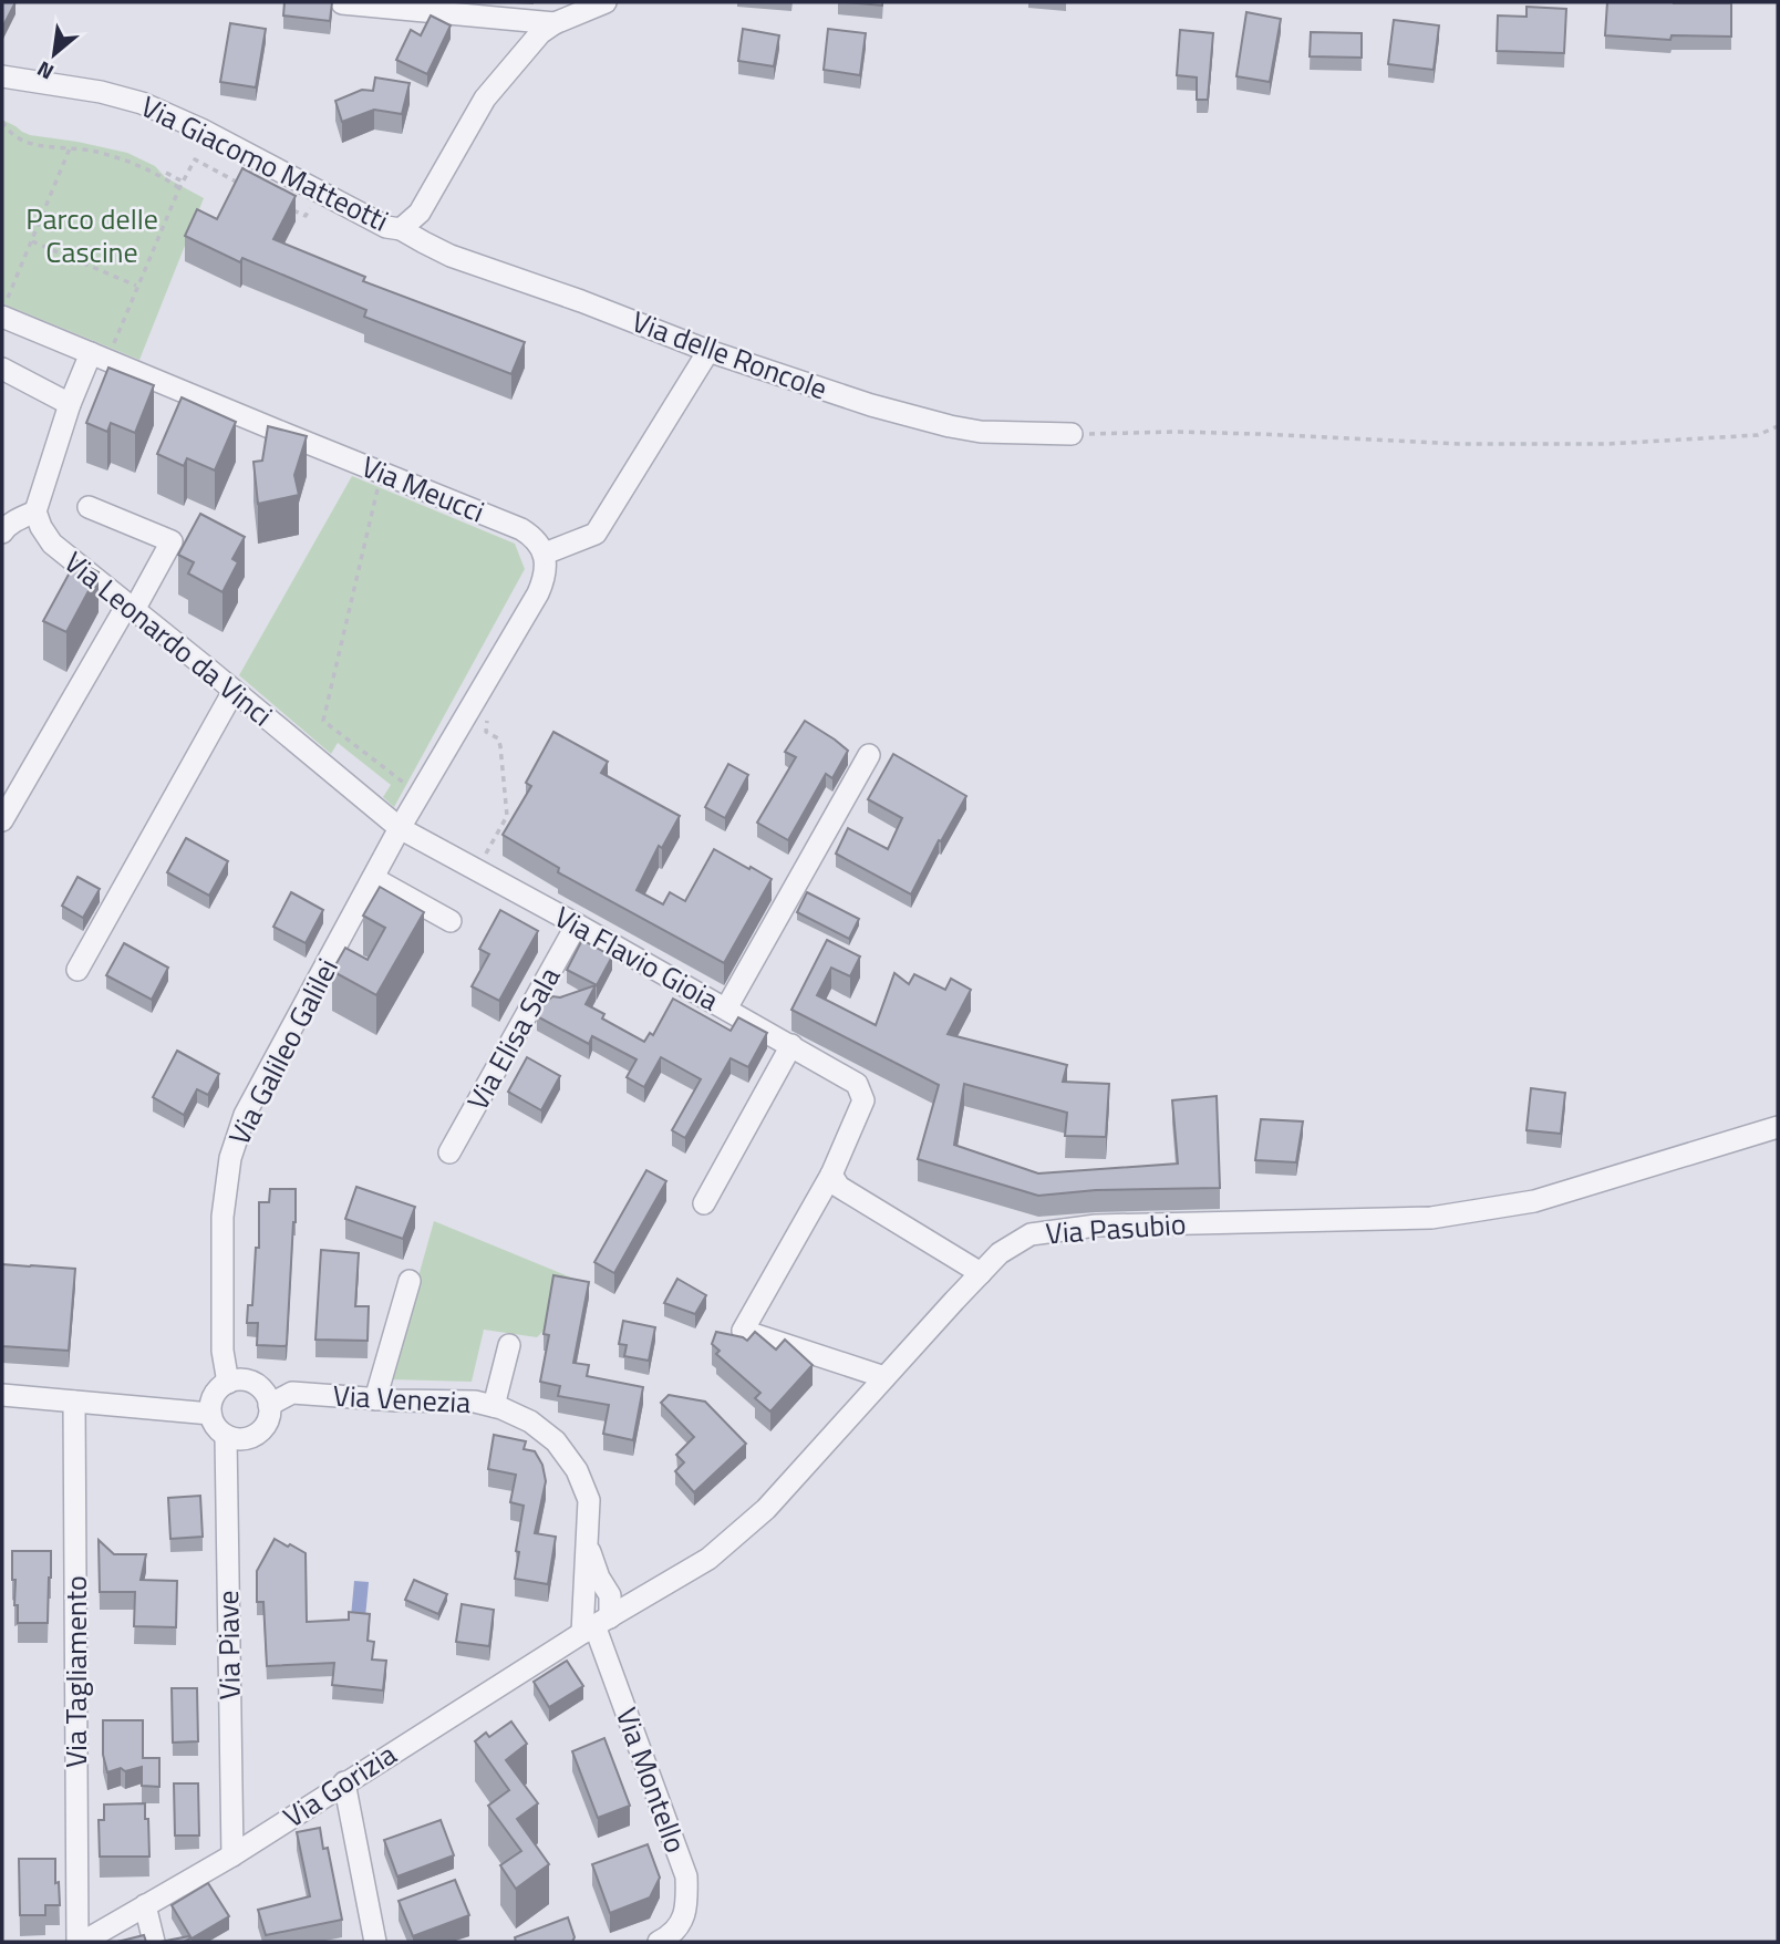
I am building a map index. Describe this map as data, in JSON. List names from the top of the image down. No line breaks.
{"streets":{"street":["Via Giacomo Matteotti","Via delle Roncole","Via Meucci","Via Leonardo da Vinci","Via Flavio Gioia","Via Elisa Sala","Via Galileo Galilei","Via Pasubio","Via Venezia","Via Piave","Via Tagliamento","Via Montello","Via Gorizia"]},"crossings":[["Via Giacomo Matteotti","Via delle Roncole"],["Via Leonardo da Vinci","Via Flavio Gioia"],["Via Leonardo da Vinci","Via Galileo Galilei"],["Via Flavio Gioia","Via Elisa Sala"],["Via Flavio Gioia","Via Galileo Galilei"],["Via Galileo Galilei","Via Venezia"],["Via Galileo Galilei","Via Piave"],["Via Pasubio","Via Venezia"],["Via Pasubio","Via Montello"],["Via Pasubio","Via Gorizia"],["Via Venezia","Via Piave"],["Via Venezia","Via Montello"],["Via Venezia","Via Gorizia"],["Via Piave","Via Gorizia"],["Via Tagliamento","Via Gorizia"],["Via Montello","Via Gorizia"]],"parks":["Parco delle Cascine"],"north":"bottom left"}
